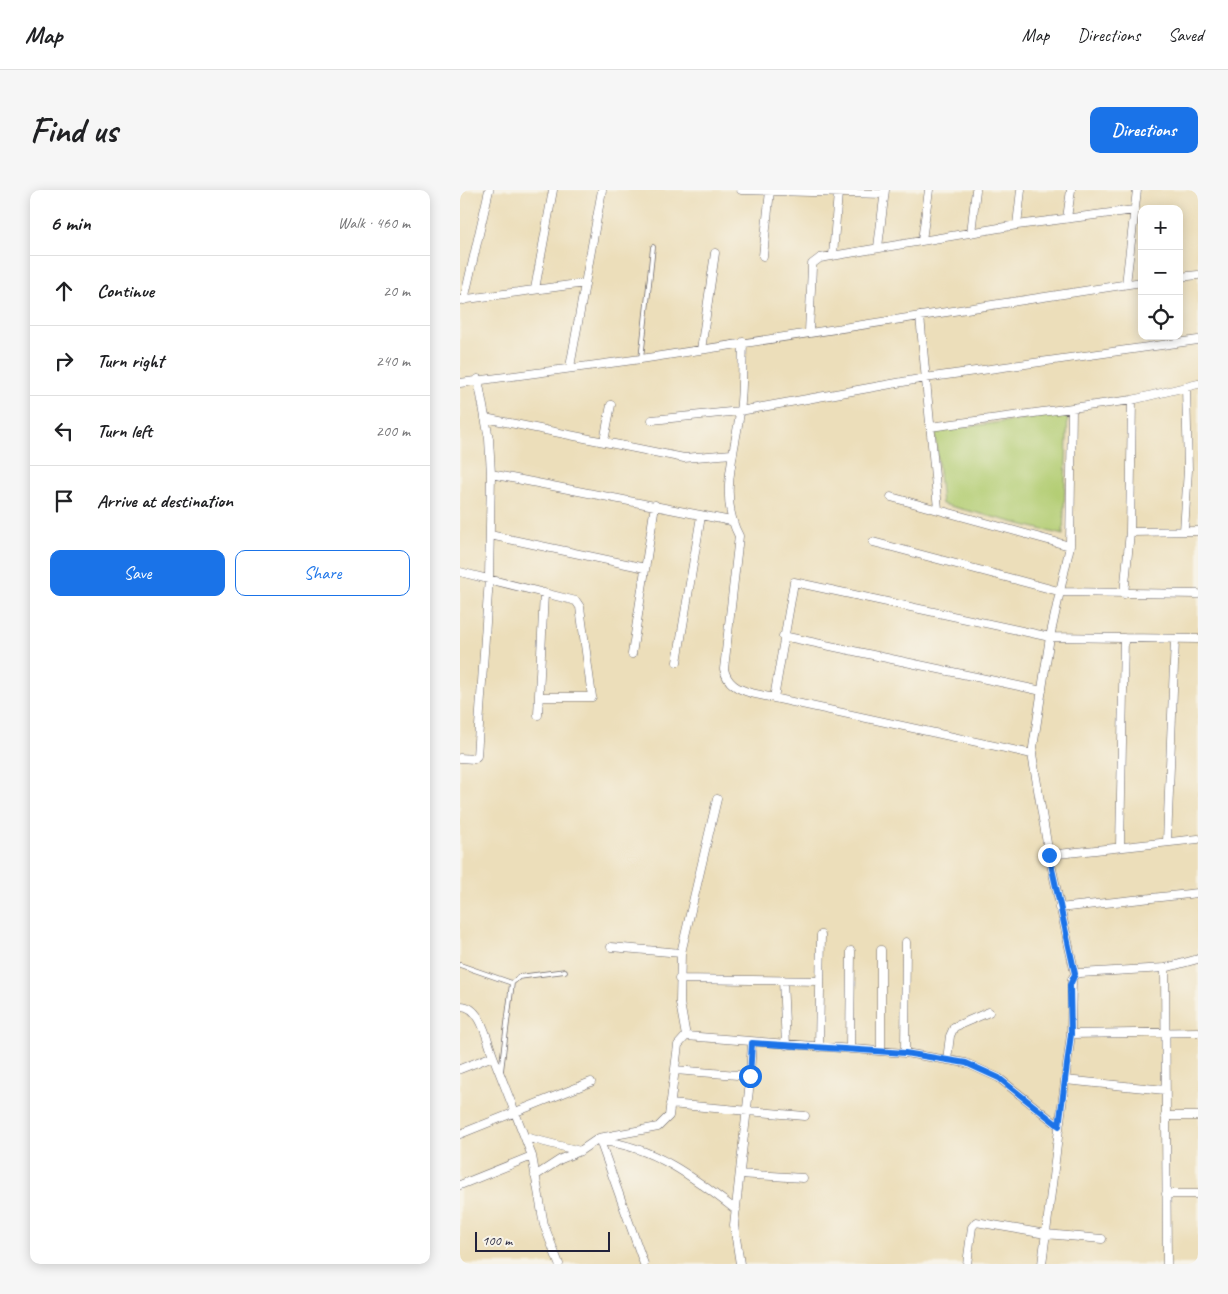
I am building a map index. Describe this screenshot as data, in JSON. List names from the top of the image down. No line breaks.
{"scale_bar":"100 m","page":{"header":"Map","nav":["Map","Directions","Saved"],"buttons":["Directions",["Save","Share"]],"title":"Find us","heading":["6 min","Walk · 460 m"],"map_buttons":["+","−"],"list":[["Continue","20 m"],["Turn right","240 m"],["Turn left","200 m"],"Arrive at destination"],"scale":"100 m"}}
